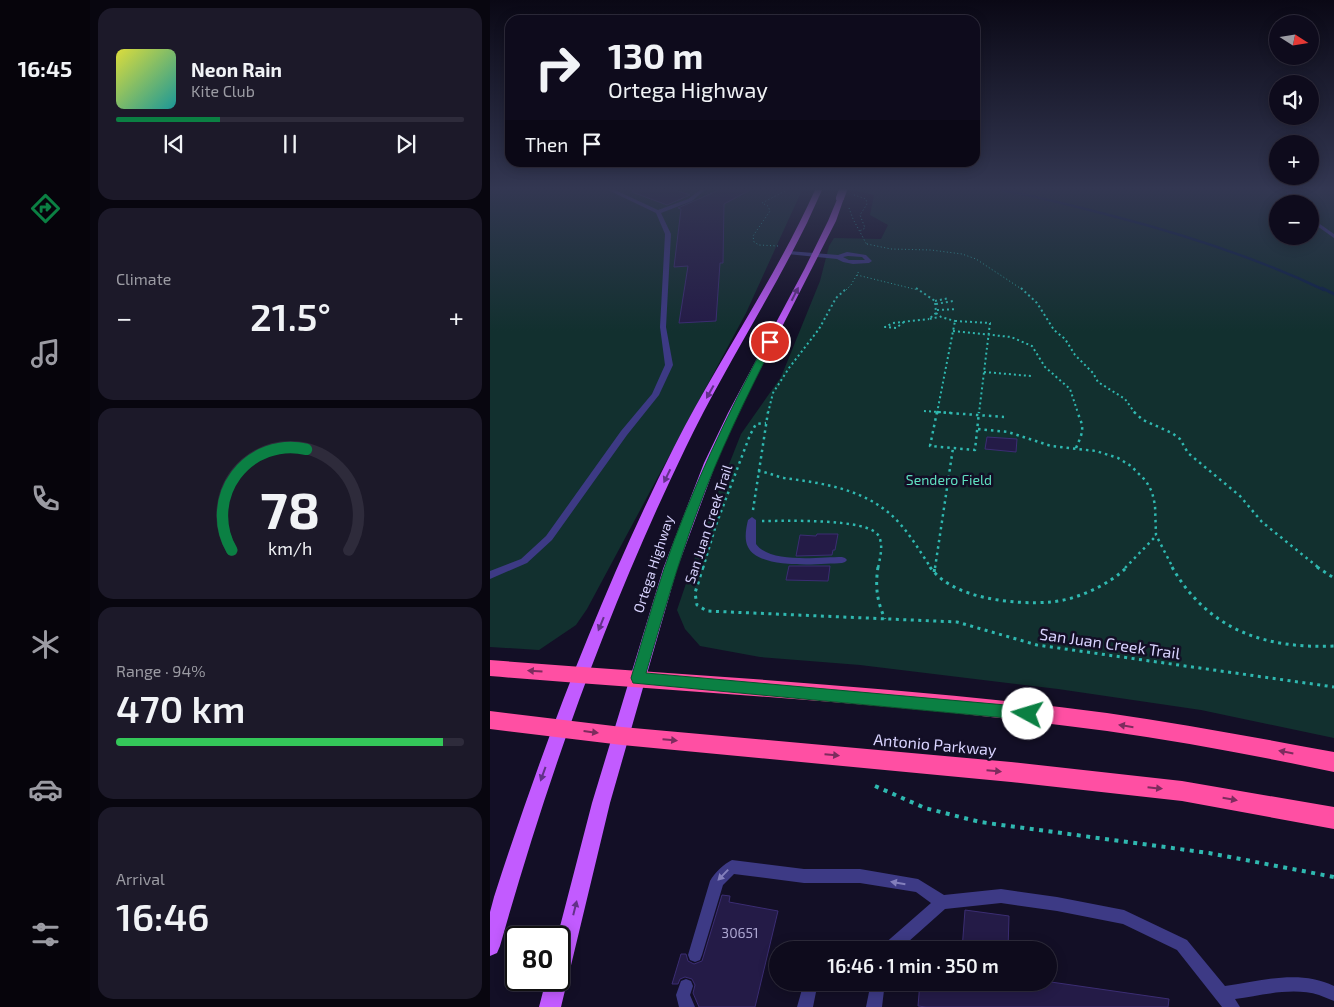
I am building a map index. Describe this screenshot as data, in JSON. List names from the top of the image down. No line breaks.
{"streets":{"highway":["Antonio Parkway"],"main road":["Ortega Highway"],"path":["San Juan Creek Trail"]},"crossings":[["Ortega Highway","Antonio Parkway"]],"parks":["Sendero Field"],"house_numbers":["30651"],"north":"right","page":{"tabs":"16:45","map_buttons":["+","−"],"turn":["130 m","Ortega Highway"],"song":["Neon Rain","Kite Club"],"then":"Then","tile":["Climate",["Range · 94%","470 km"],["Arrival","16:46"]],"heat":["−","21.5°","+"],"limit":"80","trip":"16:46 · 1 min · 350 m","gauge":["78","km/h"]}}
